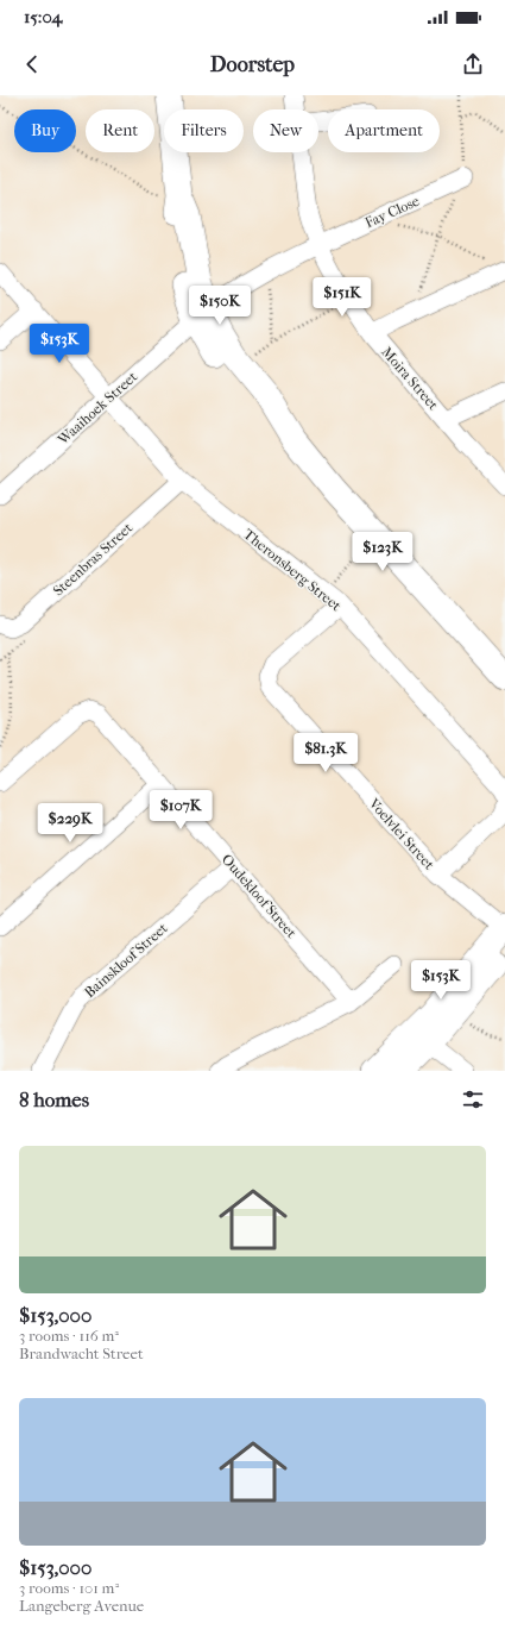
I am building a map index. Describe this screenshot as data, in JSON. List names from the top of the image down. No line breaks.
{"streets":{"street":["Fay Close","Moira Street","Waaihoek Street","Steenbras Street","Theronsberg Street","Voelvlei Street","Oudekloof Street","Bainskloof Street"]},"crossings":[["Fay Close","Moira Street"],["Fay Close","Waaihoek Street"],["Waaihoek Street","Theronsberg Street"],["Steenbras Street","Theronsberg Street"],["Theronsberg Street","Voelvlei Street"],["Oudekloof Street","Bainskloof Street"]],"page":{"status":"15:04","header":"Doorstep","chip":["Buy","Rent","Filters","New","Apartment"],"price":["$151K","$150K","$153K","$123K","$81.3K","$107K","$229K","$153K"],"heading":"8 homes","list":[{"name":"$153,000","note":"3 rooms · 116 m² · Brandwacht Street"},{"name":"$153,000","note":"3 rooms · 101 m² · Langeberg Avenue"}]}}
